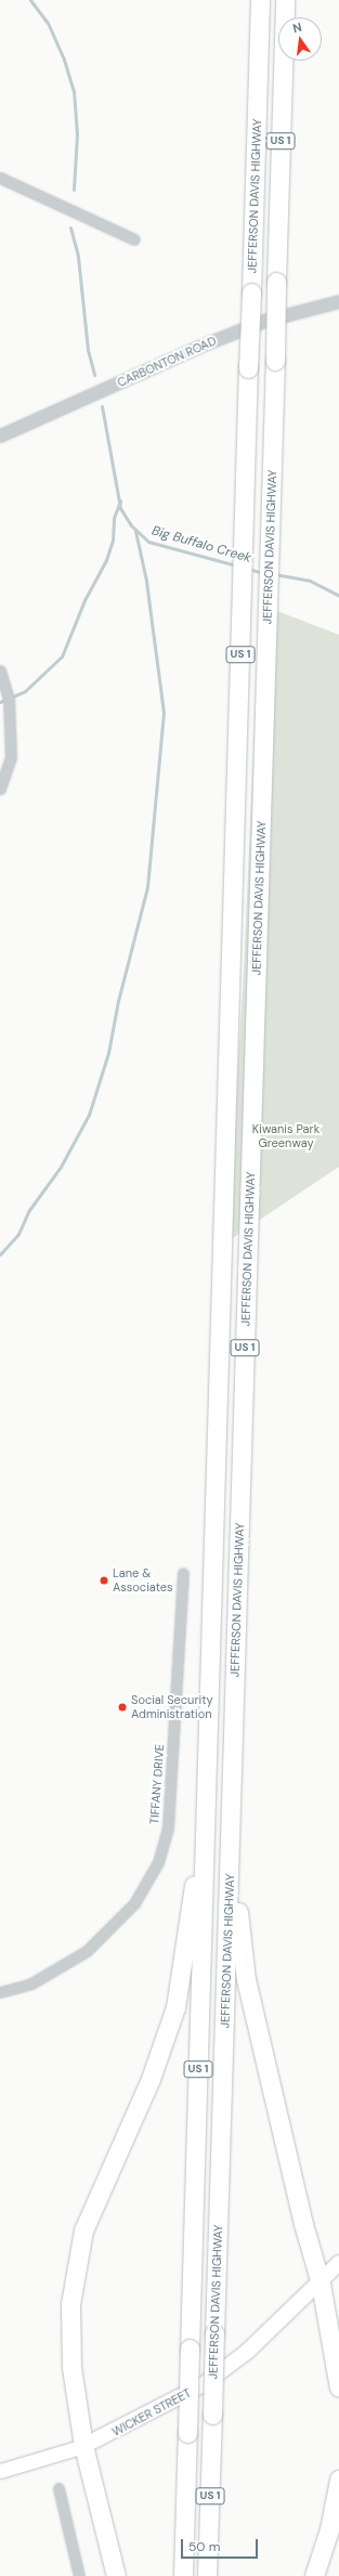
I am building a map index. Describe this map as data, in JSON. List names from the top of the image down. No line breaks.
{"streets":{"highway":["US 1","JEFFERSON DAVIS HIGHWAY"],"main road":["WICKER STREET"],"street":["CARBONTON ROAD","TIFFANY DRIVE"]},"water":["Big Buffalo Creek"],"parks":["Kiwanis Park Greenway"],"places":["Lane & Associates","Social Security Administration"],"scale_bar":"50 m","north":"top"}
